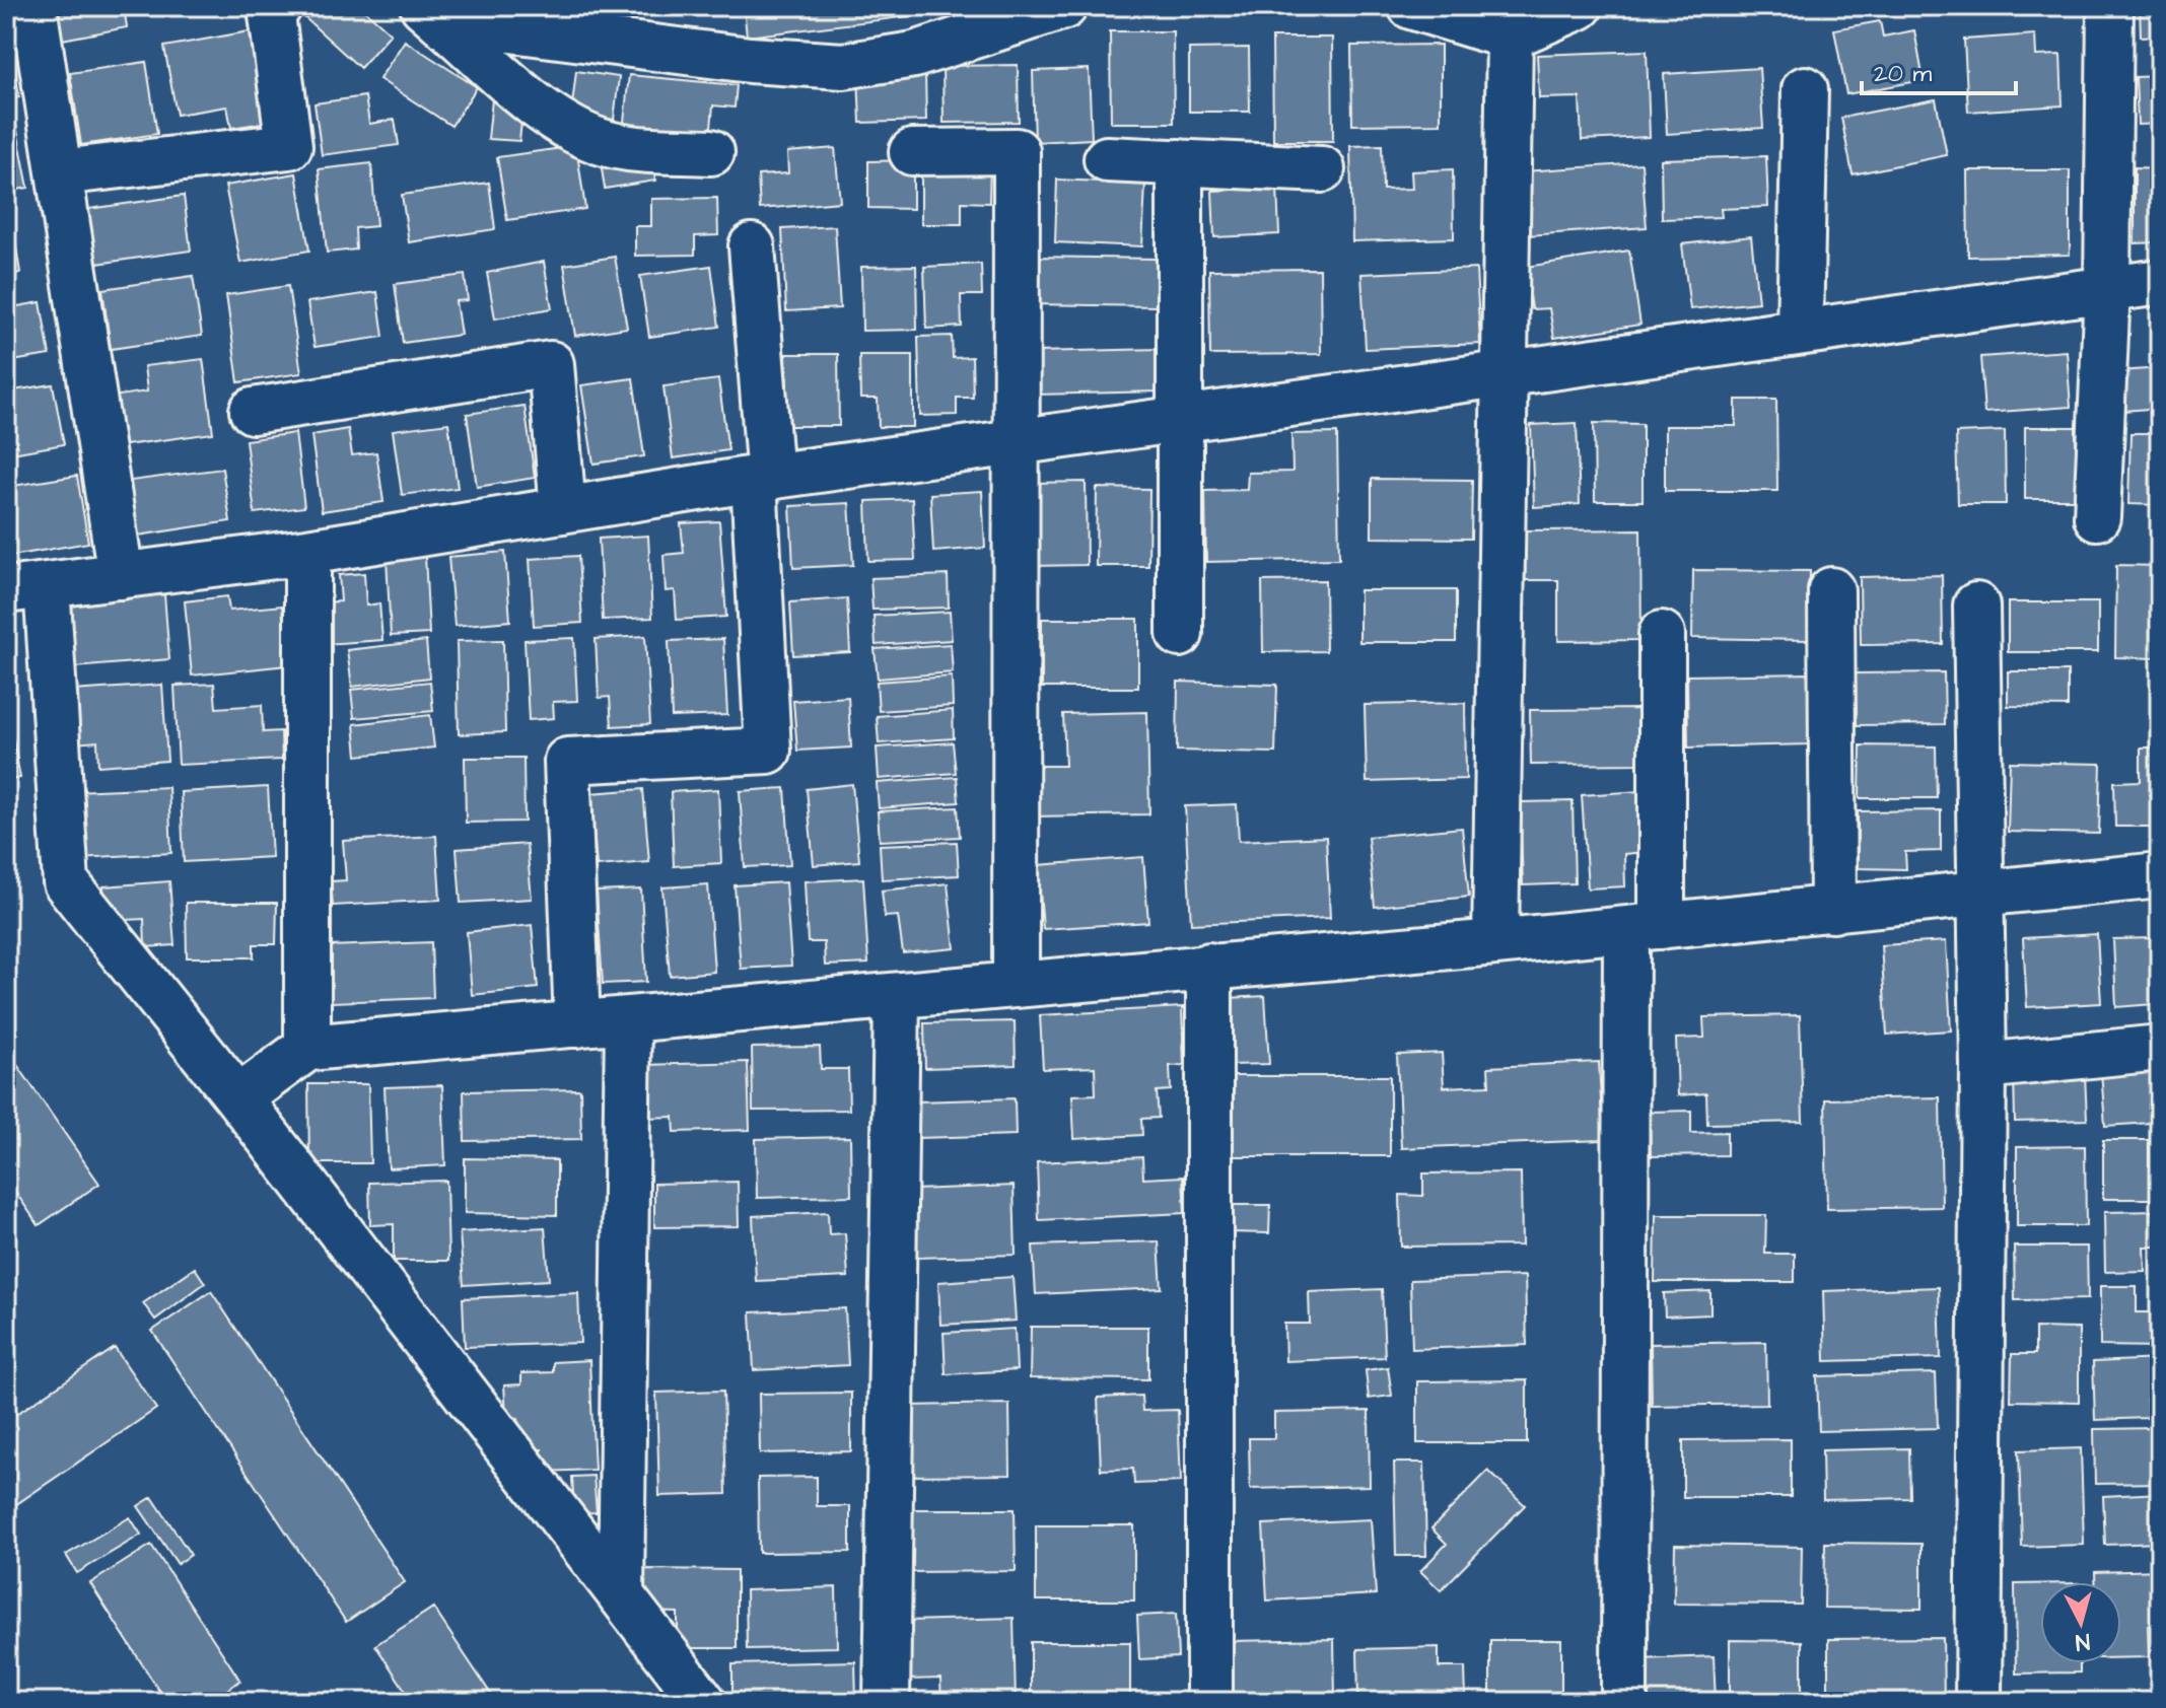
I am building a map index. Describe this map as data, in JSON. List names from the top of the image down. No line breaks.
{"scale_bar":"20 m","north":"bottom"}
